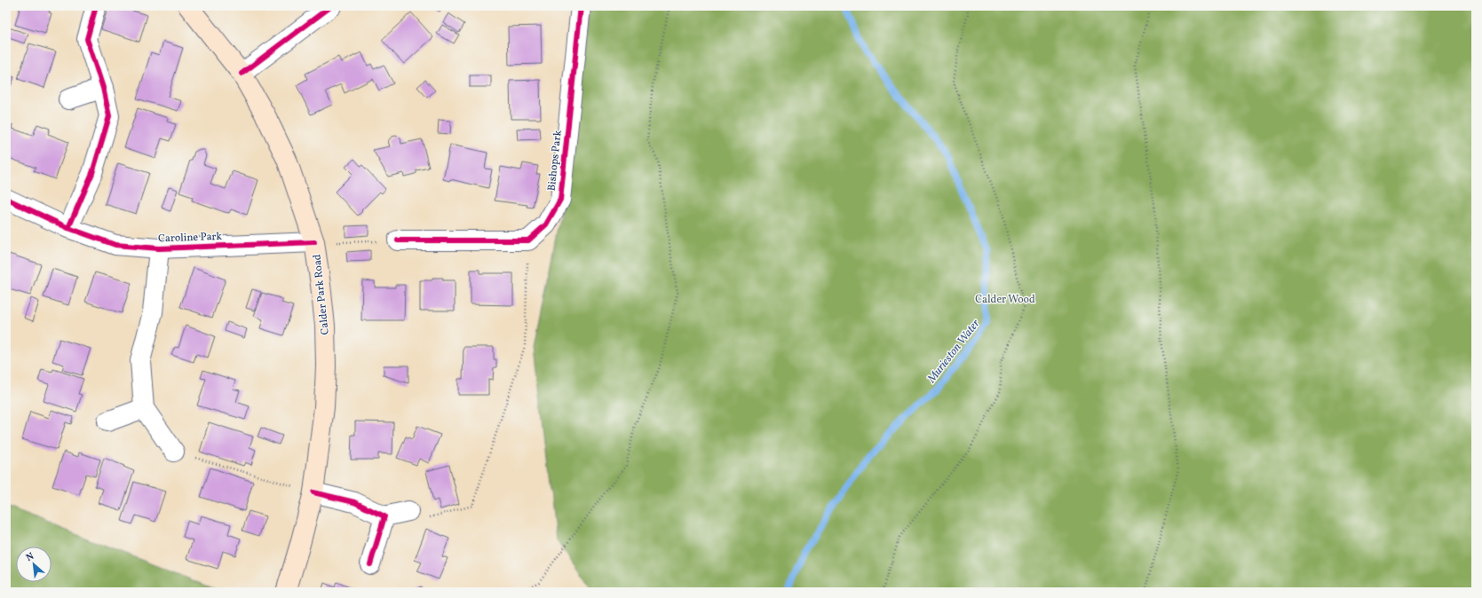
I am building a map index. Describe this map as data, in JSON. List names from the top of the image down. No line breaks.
{"streets":{"main road":["Calder Park Road"],"street":["Bishops Park","Caroline Park"]},"crossings":[["Caroline Park","Calder Park Road"]],"water":["Murieston Water"],"parks":["Calder Wood"],"north":"top left"}
